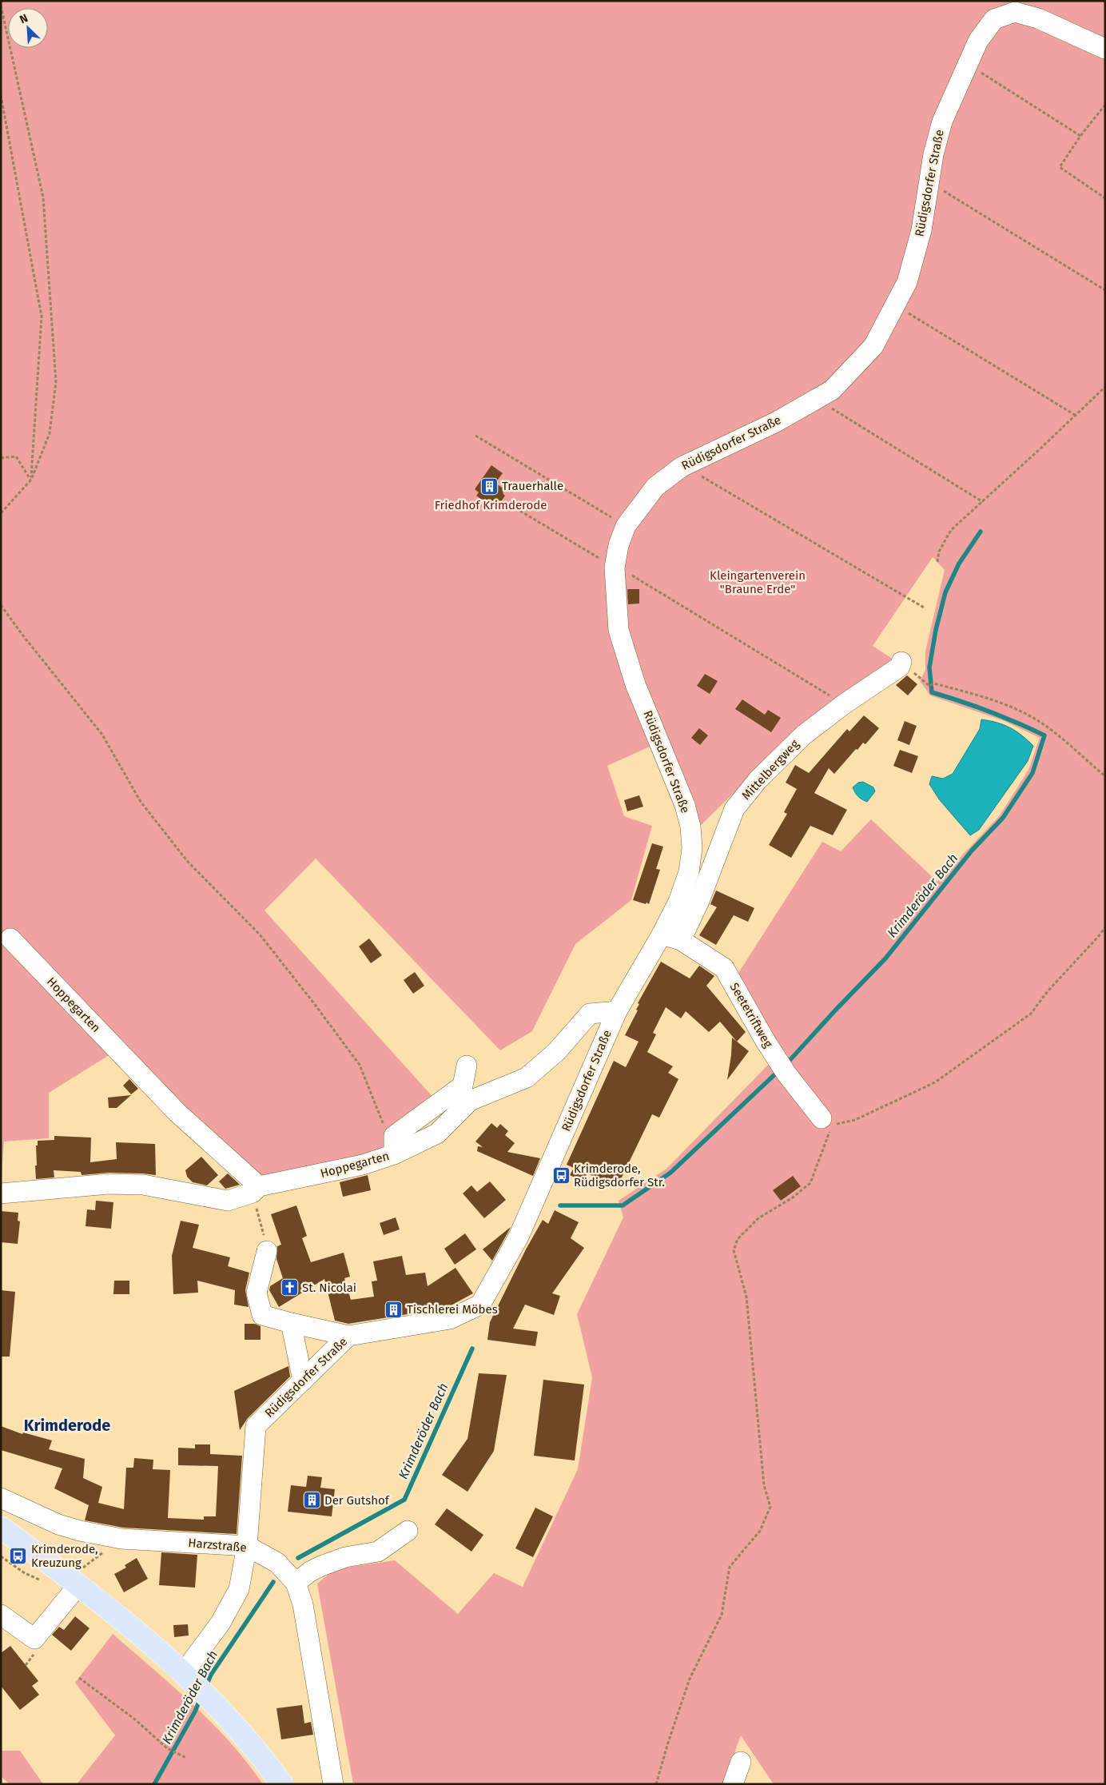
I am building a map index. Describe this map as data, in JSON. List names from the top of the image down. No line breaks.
{"streets":{"street":["Rüdigsdorfer Straße","Mittelbergweg","Hoppegarten","Seetetriftweg","Harzstraße"]},"crossings":[["Rüdigsdorfer Straße","Hoppegarten"],["Rüdigsdorfer Straße","Seetetriftweg"],["Rüdigsdorfer Straße","Harzstraße"],["Mittelbergweg","Seetetriftweg"]],"districts":["Krimderode"],"water":["Krimderöder Bach"],"parks":["Friedhof Krimderode","Kleingartenverein \"Braune Erde\""],"places":{"building":["Trauerhalle","Tischlerei Möbes","Der Gutshof"],"bus stop":["Krimderode, Rüdigsdorfer Str.","Krimderode, Kreuzung"],"church":["St. Nicolai"]},"north":"top left"}
